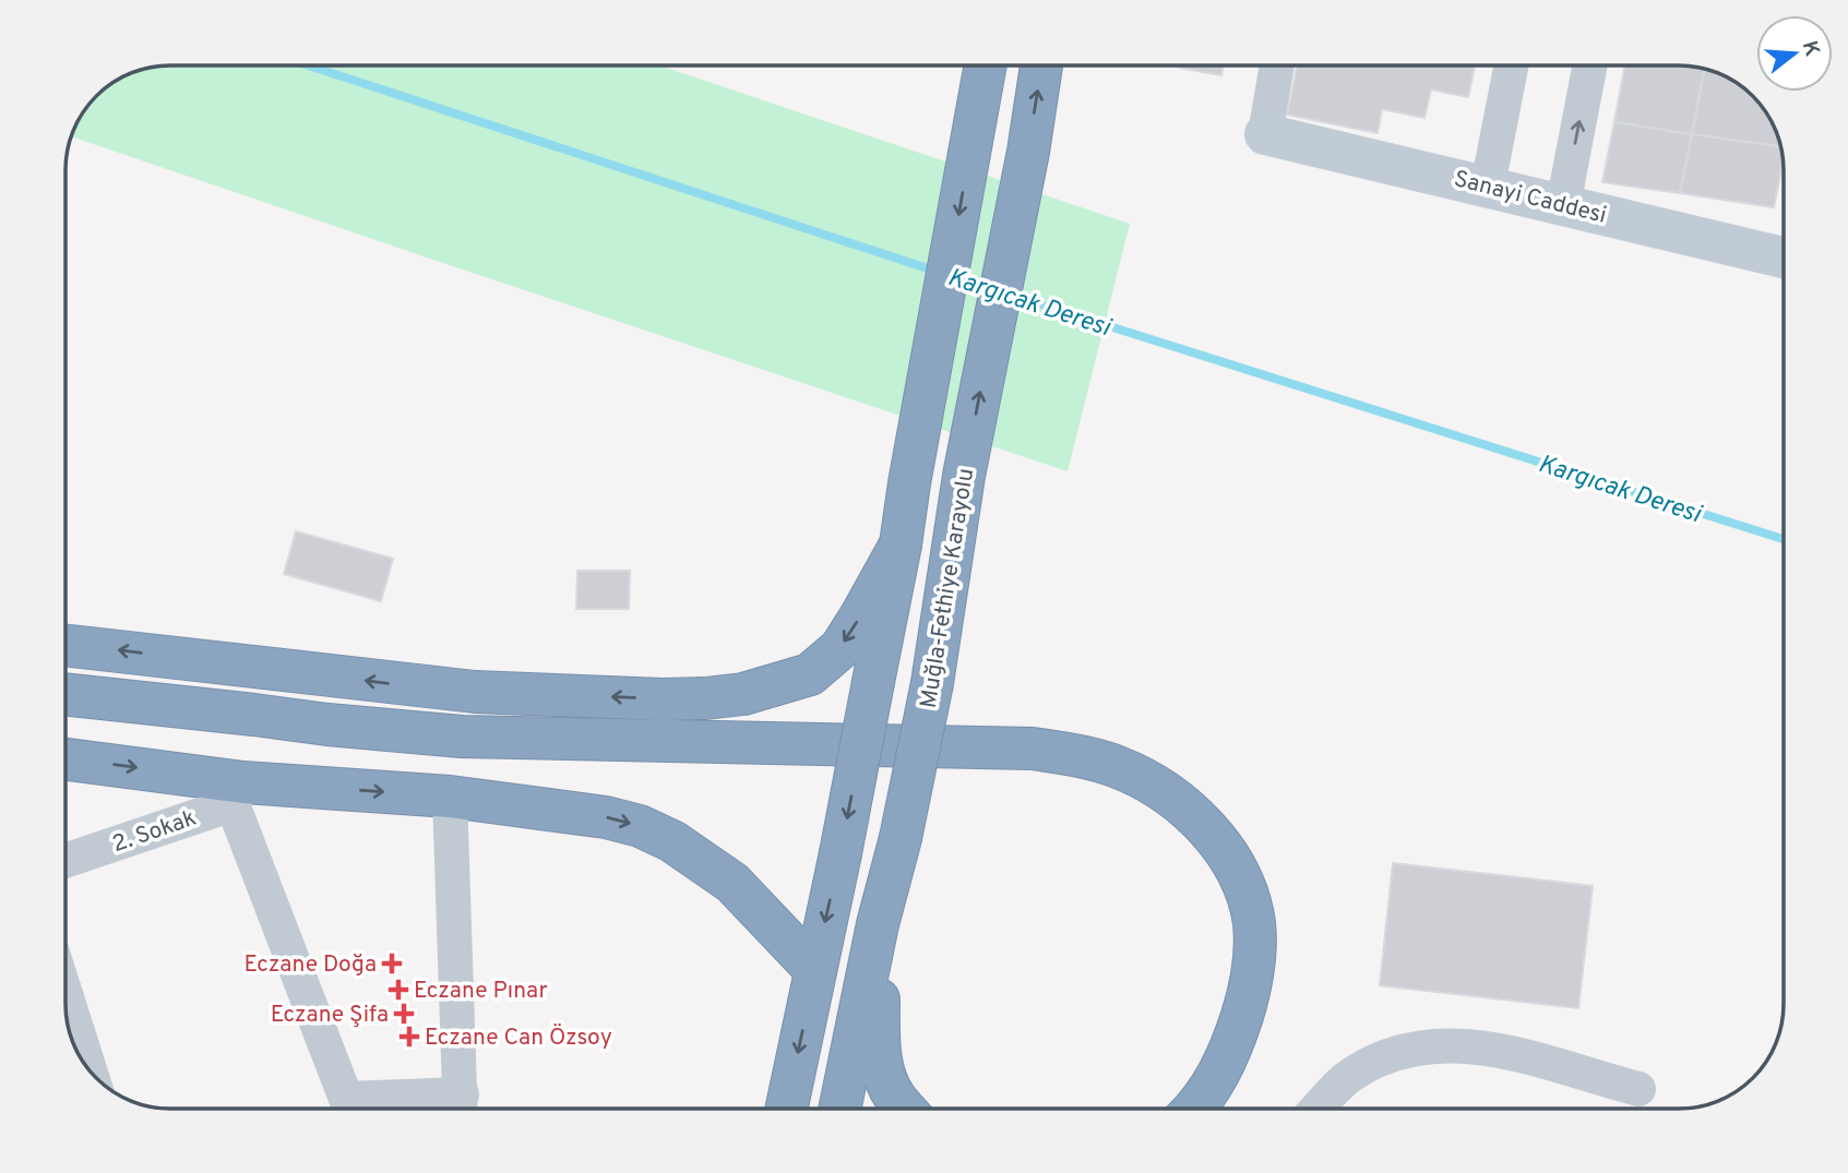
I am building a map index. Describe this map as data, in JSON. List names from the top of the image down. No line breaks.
{"streets":{"highway":["Muğla-Fethiye Karayolu"],"street":["Sanayi Caddesi","2. Sokak"]},"water":["Kargıcak Deresi"],"places":{"health":["Eczane Doğa","Eczane Pınar","Eczane Şifa","Eczane Can Özsoy"]},"north":"right"}
